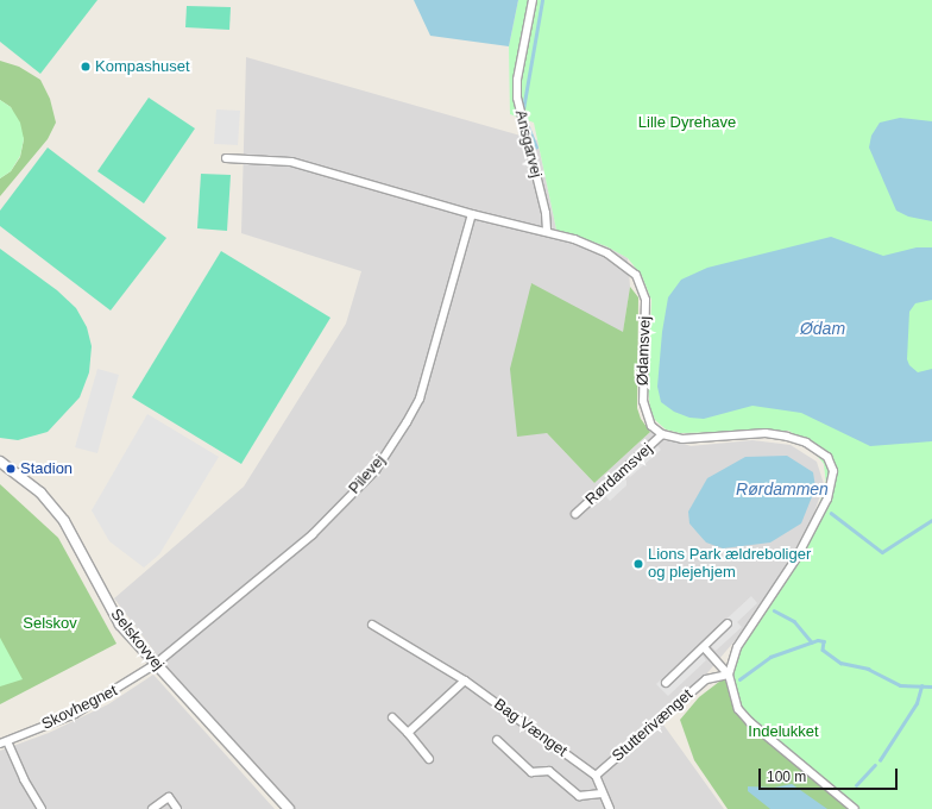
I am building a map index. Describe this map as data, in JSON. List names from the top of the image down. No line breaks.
{"streets":{"street":["Ansgarvej","Ødamsvej","Pilevej","Rørdamsvej","Selskovvej","Skovhegnet","Stutterivænget","Bag Vænget"]},"crossings":[["Ansgarvej","Ødamsvej"],["Ødamsvej","Pilevej"],["Ødamsvej","Rørdamsvej"],["Pilevej","Selskovvej"],["Pilevej","Skovhegnet"],["Selskovvej","Skovhegnet"],["Stutterivænget","Bag Vænget"]],"water":["Ødam","Rørdammen"],"parks":["Lille Dyrehave","Selskov","Indelukket"],"places":["Kompashuset","Stadion","Lions Park ældreboliger og plejehjem"],"scale_bar":"100 m"}
